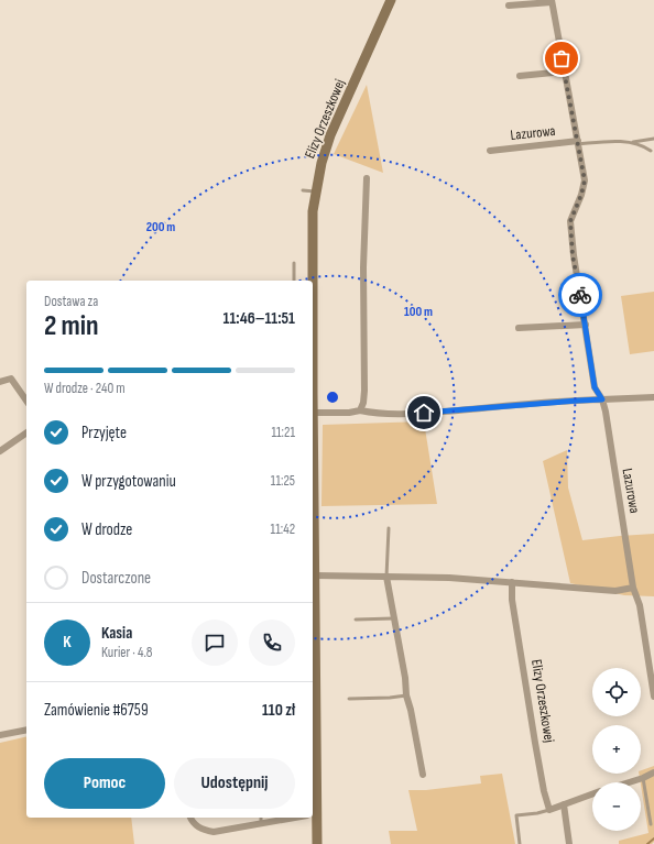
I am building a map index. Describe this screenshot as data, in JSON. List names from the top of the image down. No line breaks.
{"streets":{"street":["Elizy Orzeszkowej","Lazurowa"]},"page":{"heading":["2 min","Dostawa za","11:46–11:51"],"panel":["Kasia","Kurier · 4.8","Zamówienie #6759","110 zł"],"bar":"W drodze · 240 m","list":[["Przyjęte","11:21"],["W przygotowaniu","11:25"],["W drodze","11:42"],"Dostarczone"],"round":"K","map_buttons":["+","−"],"buttons":["Pomoc","Udostępnij"]},"rings":["200 m","100 m"]}
